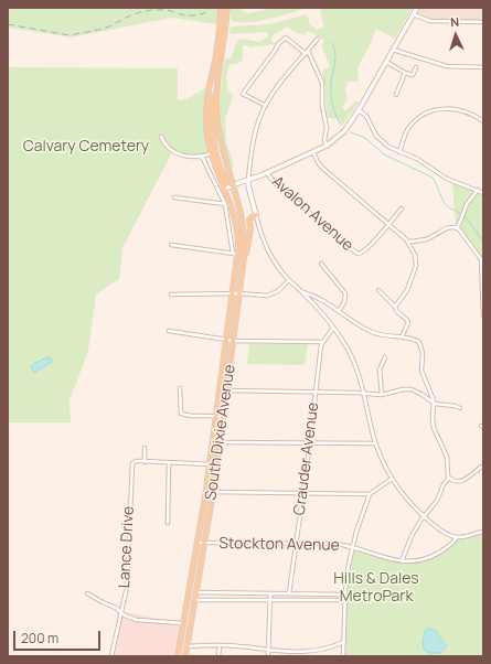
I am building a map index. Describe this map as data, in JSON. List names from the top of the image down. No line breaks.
{"streets":{"main road":["South Dixie Avenue"],"street":["Avalon Avenue","Crauder Avenue","Stockton Avenue","Lance Drive"]},"crossings":[["South Dixie Avenue","Stockton Avenue"],["Crauder Avenue","Stockton Avenue"]],"parks":["Calvary Cemetery","Hills & Dales MetroPark"],"scale_bar":"200 m","north":"top"}
